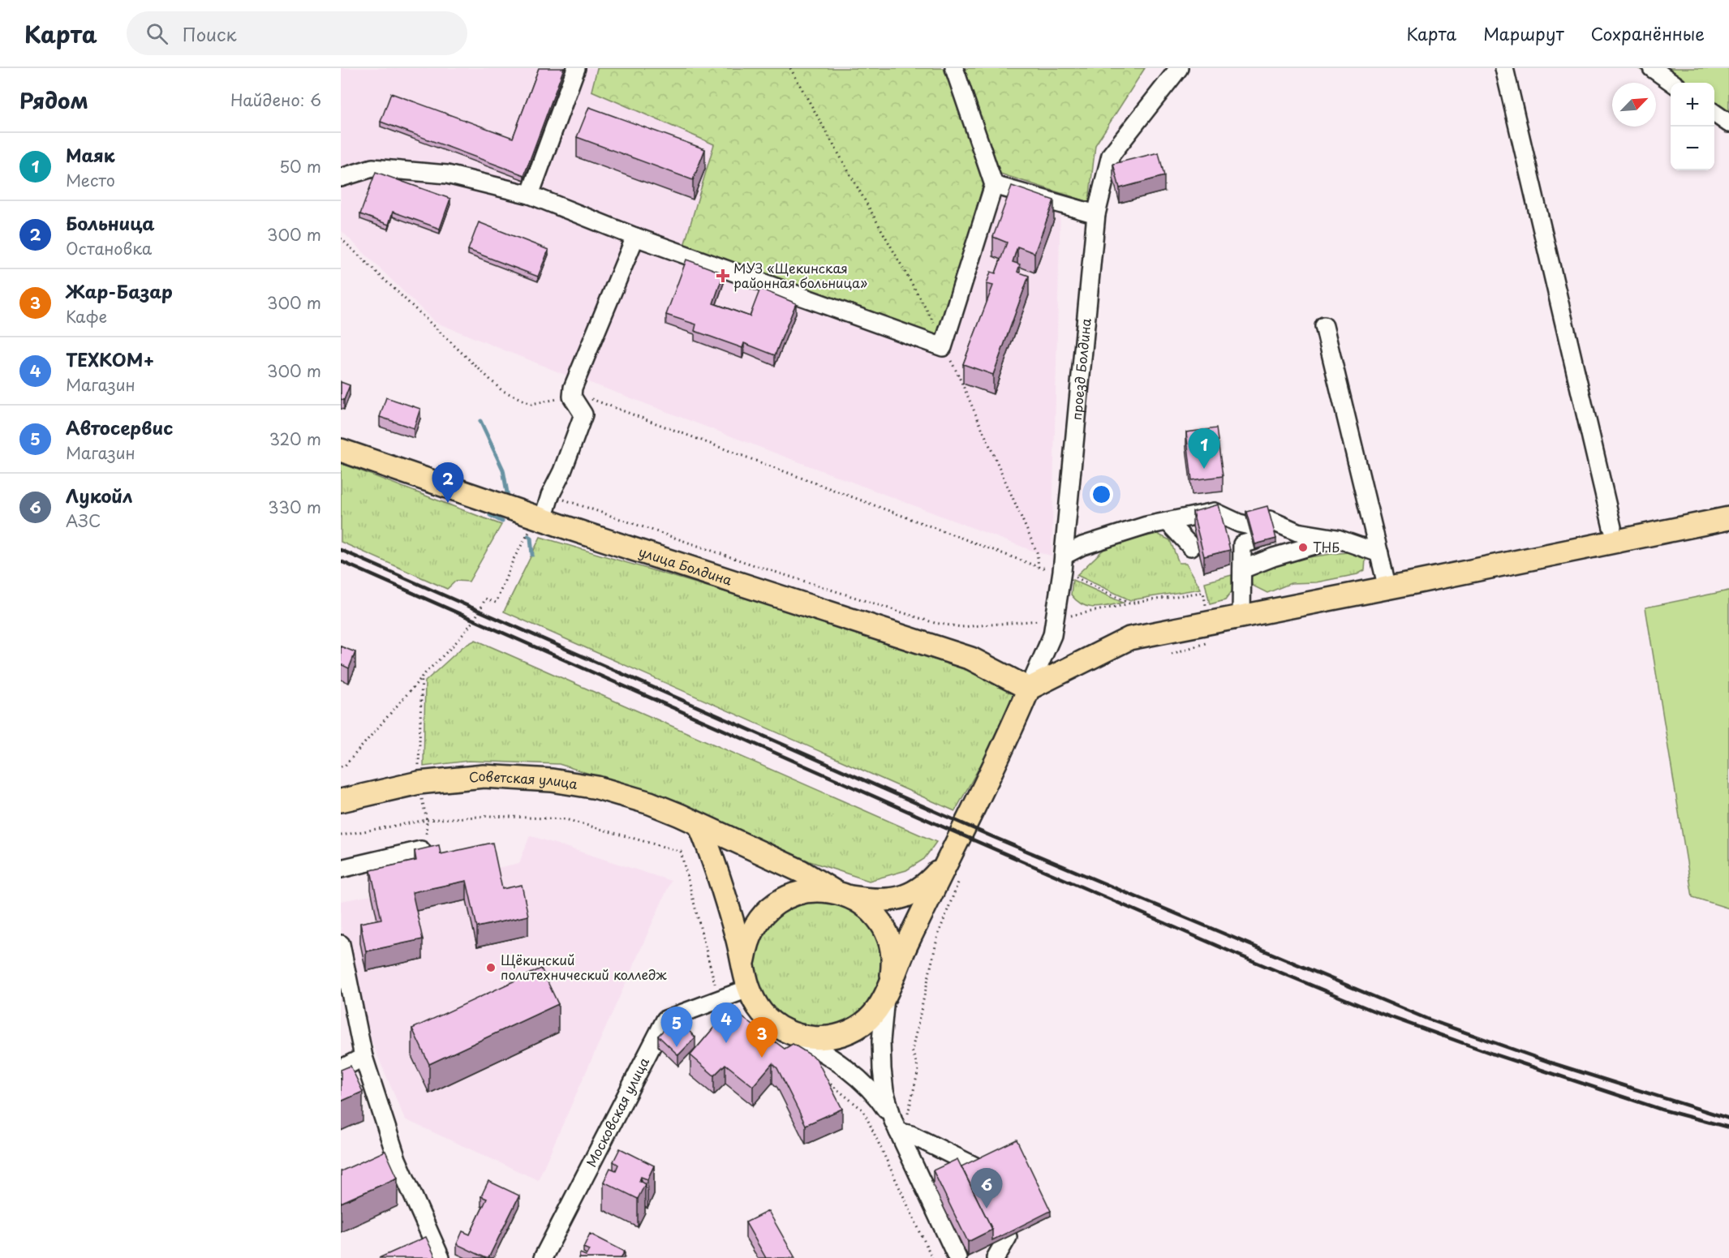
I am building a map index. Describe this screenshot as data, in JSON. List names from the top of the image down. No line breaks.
{"streets":{"main road":["улица Болдина","Советская улица"],"street":["проезд Болдина","Московская улица"]},"crossings":[["проезд Болдина","улица Болдина"],["Советская улица","Московская улица"]],"places":{"health":["МУЗ «Щекинская районная больница»"],"other":["ТНБ","Щёкинский политехнический колледж"]},"north":"top right","page":{"header":"Карта","search":"Поиск","nav":["Карта","Маршрут","Сохранённые"],"heading":["Рядом","Найдено: 6"],"map_buttons":["+","−"],"list":[{"mark":"1","name":"Маяк","note":"Место","value":"50 m"},{"mark":"2","name":"Больница","note":"Остановка","value":"300 m"},{"mark":"3","name":"Жар-Базар","note":"Кафе","value":"300 m"},{"mark":"4","name":"ТЕХКОМ+","note":"Магазин","value":"300 m"},{"mark":"5","name":"Автосервис","note":"Магазин","value":"320 m"},{"mark":"6","name":"Лукойл","note":"АЗС","value":"330 m"}],"pins":["1","2","4","5","3","6"]}}
